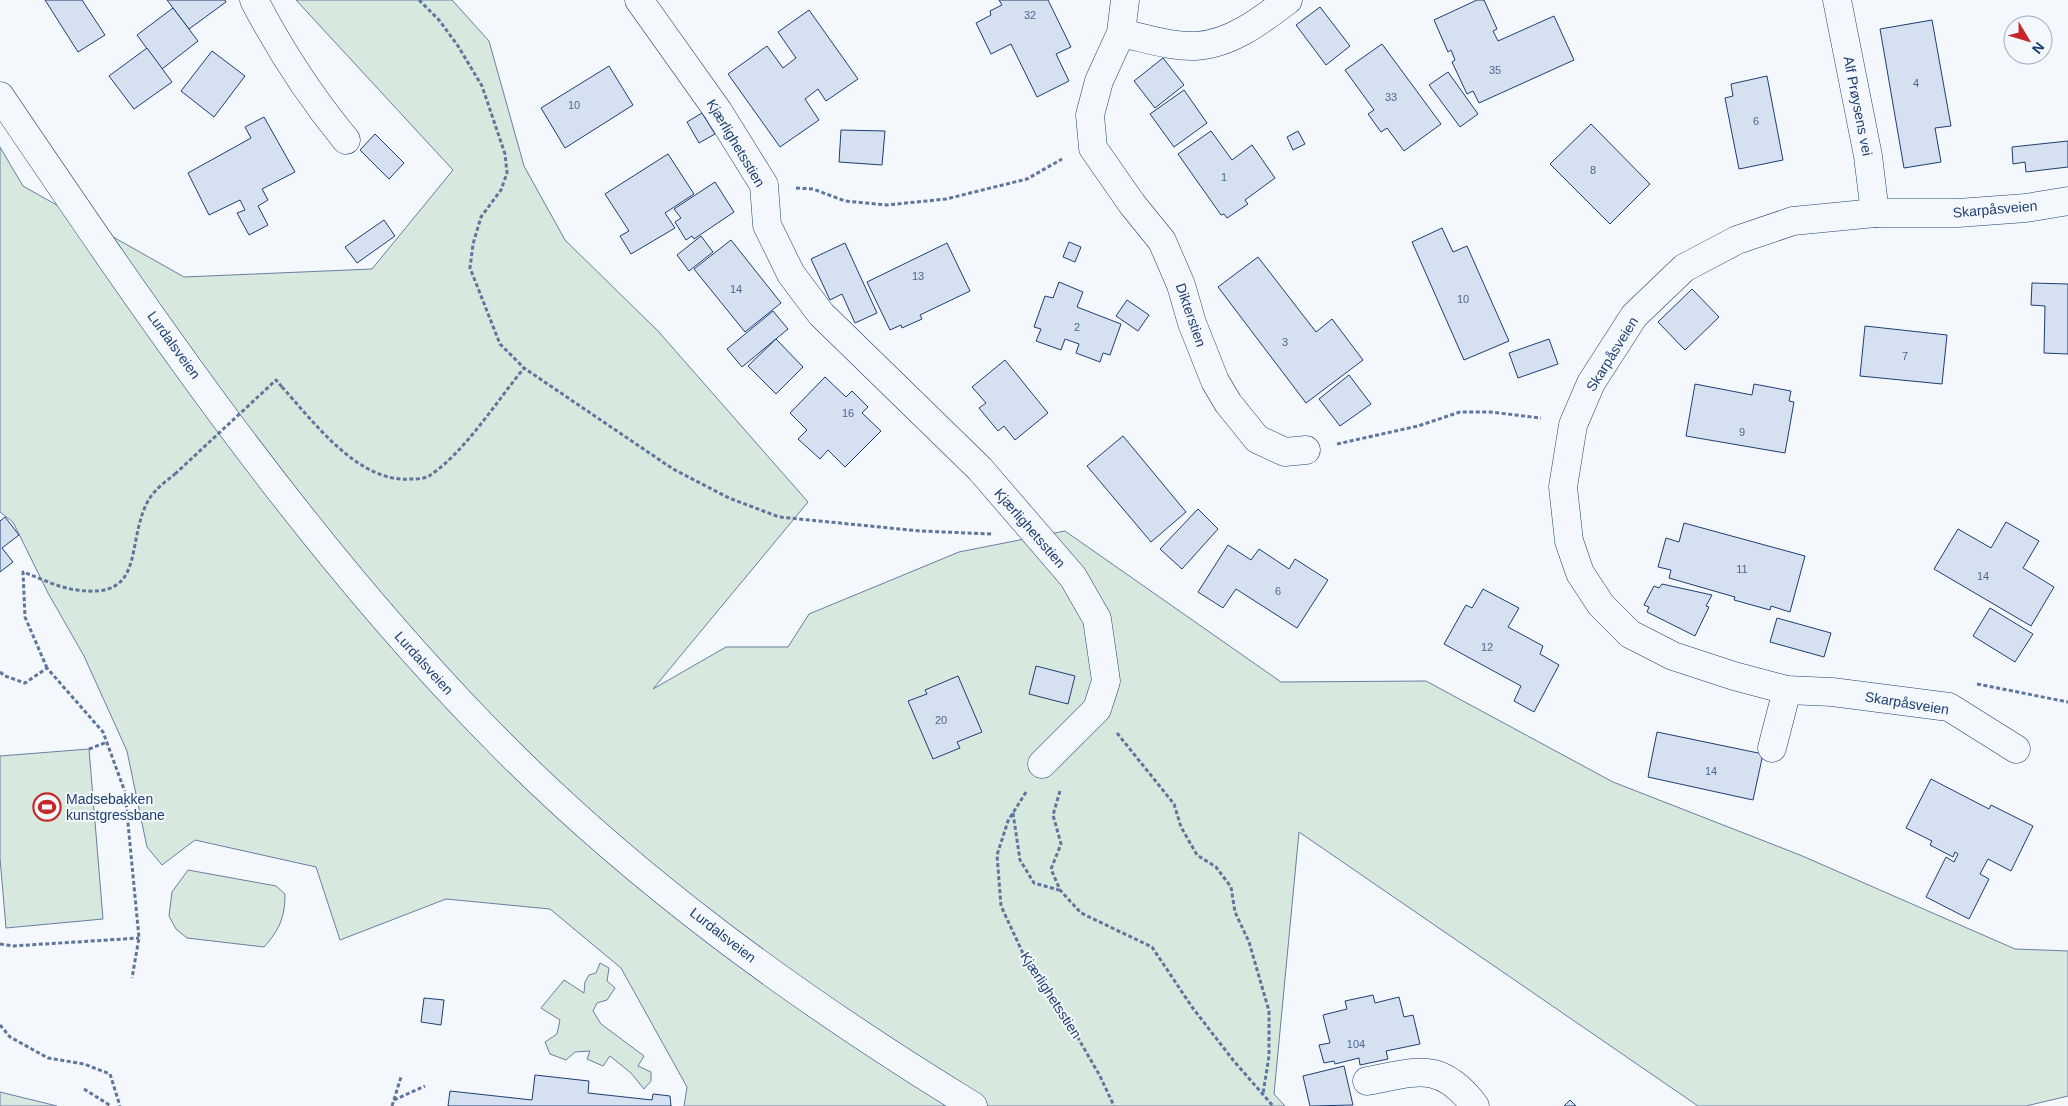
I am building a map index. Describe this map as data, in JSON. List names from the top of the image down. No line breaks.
{"streets":{"street":["Alf Prøysens vei","Kjærlighetsstien","Skarpåsveien","Dikterstien","Lurdalsveien"]},"crossings":[["Alf Prøysens vei","Skarpåsveien"]],"places":{"sports":["Madsebakken kunstgressbane"]},"house_numbers":["32","35","4","33","10","6","8","1","13","14","10","2","3","7","16","9","11","14","6","12","20","14","104"],"north":"bottom right"}
